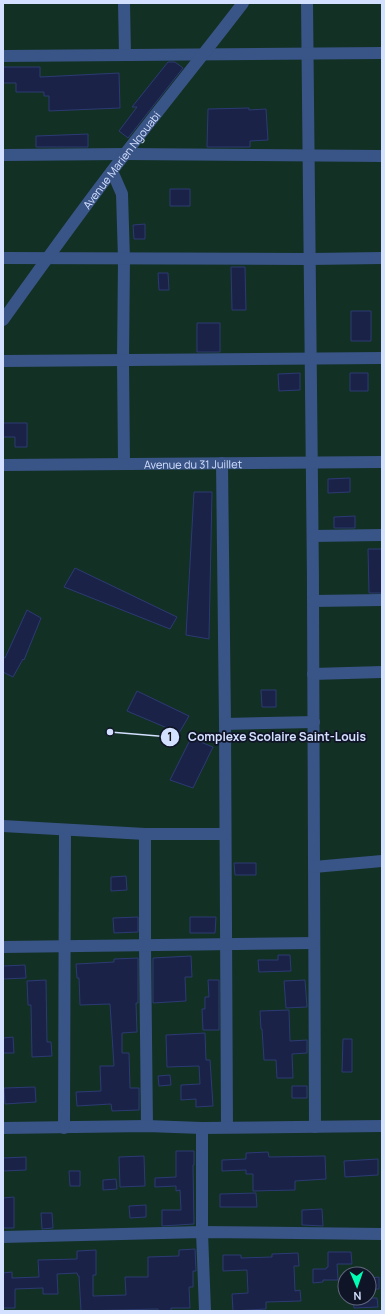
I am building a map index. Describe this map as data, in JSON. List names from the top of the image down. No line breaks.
{"streets":{"street":["Avenue Marien Ngouabi","Avenue du 31 Juillet"]},"places":["Complexe Scolaire Saint-Louis"],"north":"bottom"}
